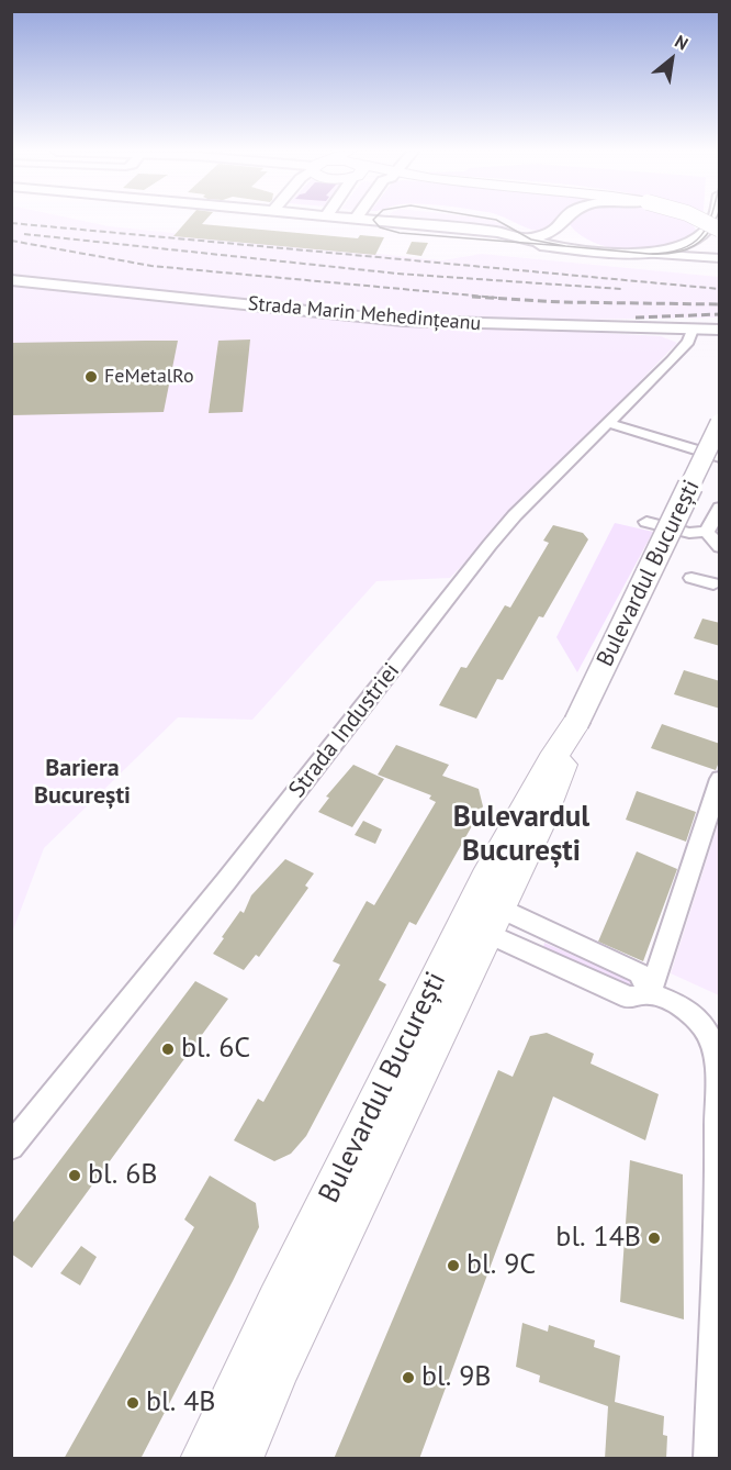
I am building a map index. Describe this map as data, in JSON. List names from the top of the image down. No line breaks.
{"streets":{"main road":["Strada Marin Mehedințeanu","Bulevardul București"],"street":["Strada Industriei"]},"crossings":[["Strada Marin Mehedințeanu","Strada Industriei"]],"districts":["Bariera București","Bulevardul București"],"places":["FeMetalRo","bl. 6C","bl. 6B","bl. 14B","bl. 9C","bl. 9B","bl. 4B"],"north":"top right"}
